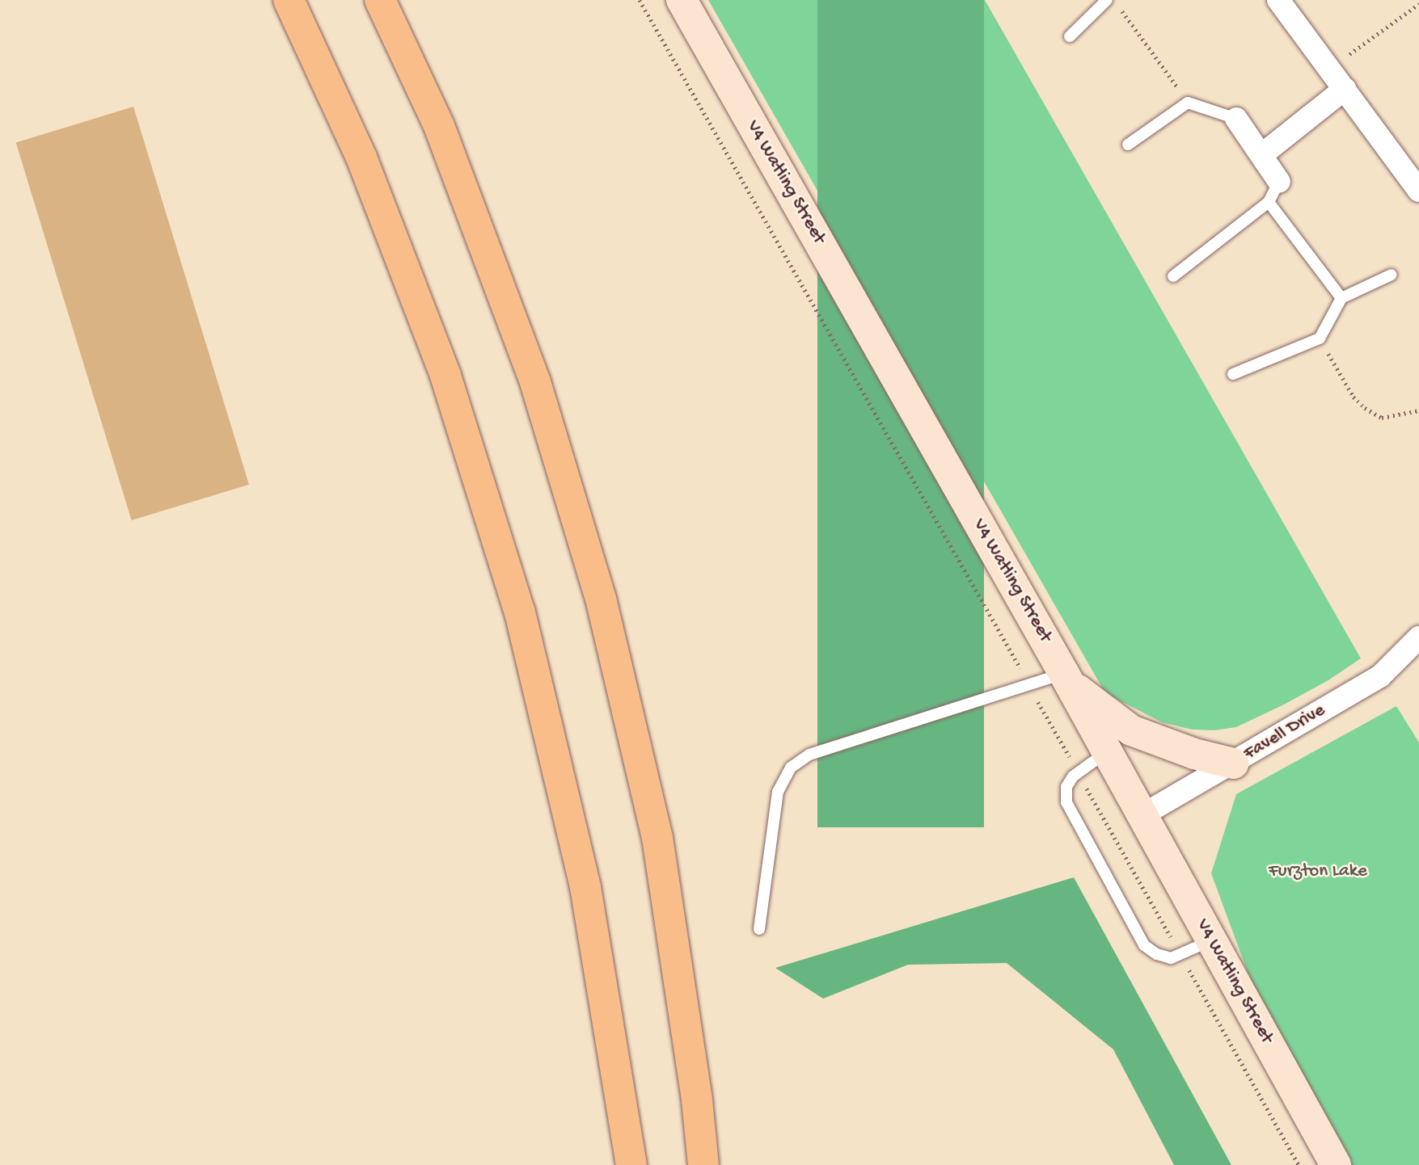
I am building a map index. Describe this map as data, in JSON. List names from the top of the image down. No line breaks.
{"streets":{"street":["V4 Watling Street","Favell Drive"]},"crossings":[["V4 Watling Street","Favell Drive"]],"parks":["Furzton Lake"]}
